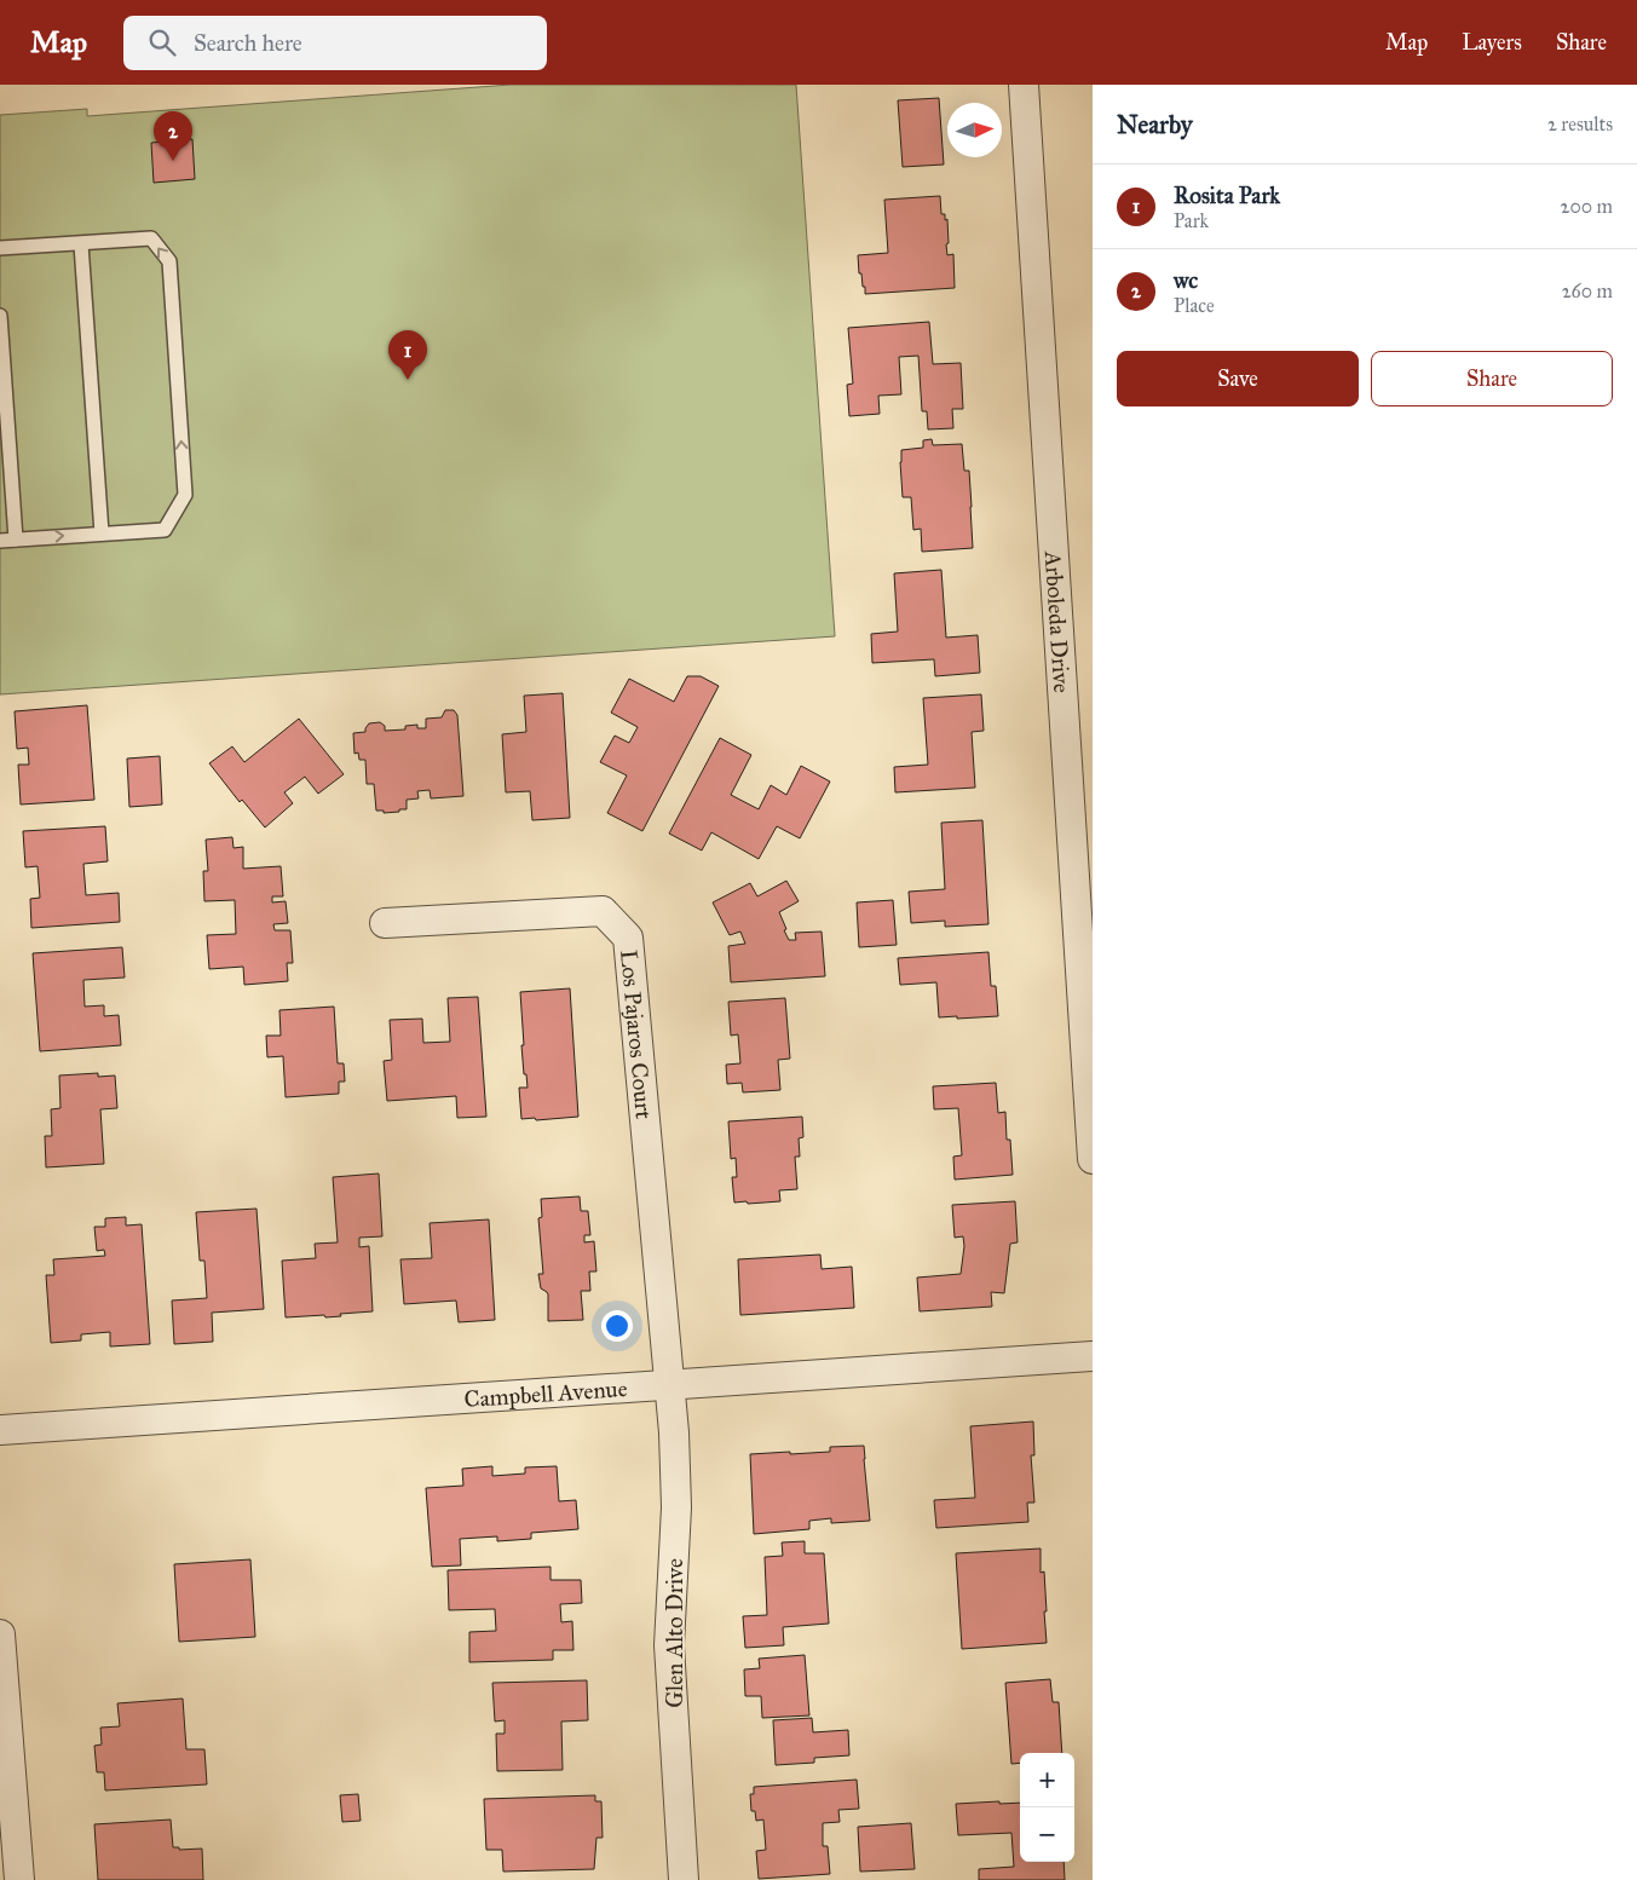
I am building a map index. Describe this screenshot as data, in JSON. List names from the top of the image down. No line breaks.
{"streets":{"street":["Arboleda Drive","Los Pajaros Court","Campbell Avenue","Glen Alto Drive"]},"crossings":[["Los Pajaros Court","Campbell Avenue"],["Los Pajaros Court","Glen Alto Drive"],["Campbell Avenue","Glen Alto Drive"]],"north":"right","page":{"header":"Map","search":"Search here","nav":["Map","Layers","Share"],"heading":["Nearby","2 results"],"pins":["2","1"],"list":[{"mark":"1","name":"Rosita Park","note":"Park","value":"200 m"},{"mark":"2","name":"wc","note":"Place","value":"260 m"}],"buttons":["Save","Share"],"map_buttons":["+","−"]}}
